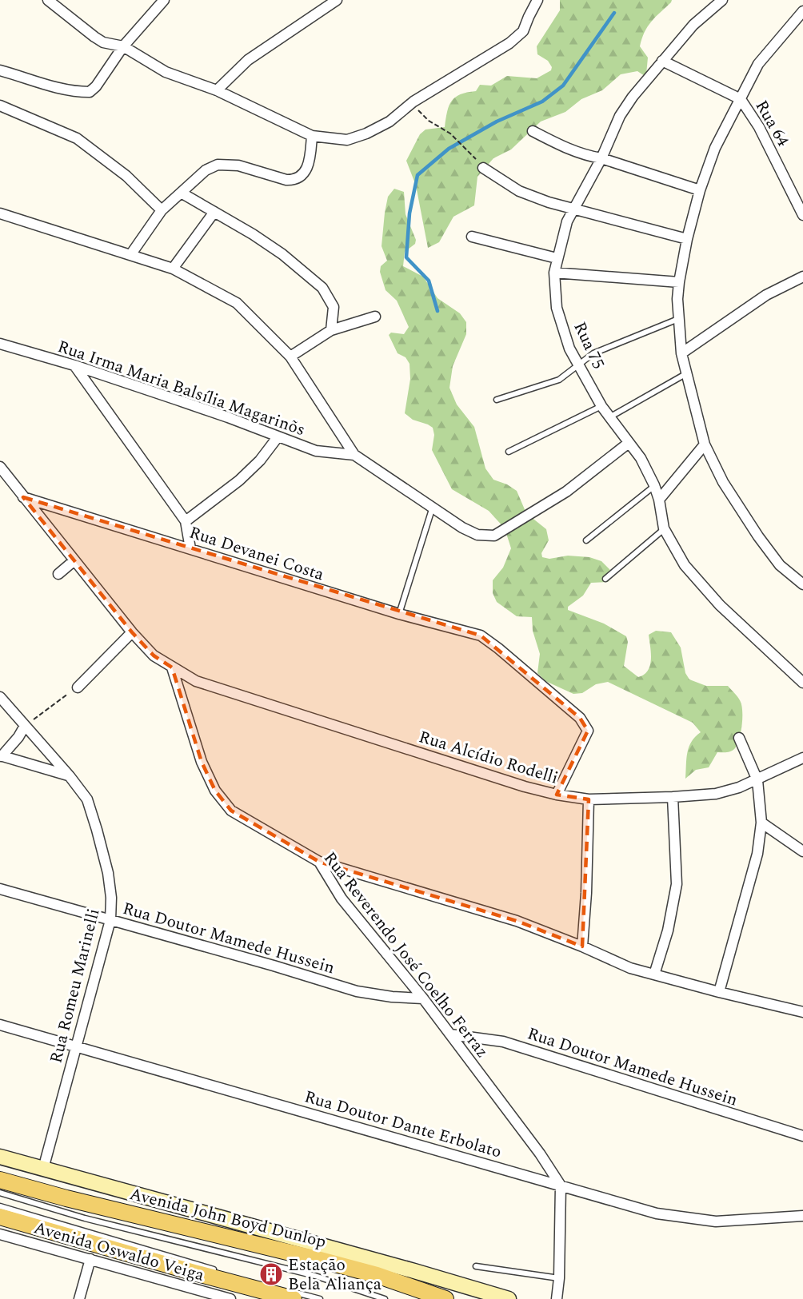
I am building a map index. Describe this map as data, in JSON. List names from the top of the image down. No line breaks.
{"streets":{"main road":["Avenida John Boyd Dunlop"],"street":["Rua 64","Rua 75","Rua Irma Maria Balsília Magarinõs","Rua Devanei Costa","Rua Alcídio Rodelli","Rua Doutor Mamede Hussein","Rua Reverendo José Coelho Ferraz","Rua Romeu Marinelli","Rua Doutor Dante Erbolato","Avenida Oswaldo Veiga"]},"crossings":[["Rua Devanei Costa","Rua Alcídio Rodelli"],["Rua Alcídio Rodelli","Rua Reverendo José Coelho Ferraz"],["Rua Doutor Mamede Hussein","Rua Reverendo José Coelho Ferraz"],["Rua Doutor Mamede Hussein","Rua Romeu Marinelli"],["Rua Reverendo José Coelho Ferraz","Rua Doutor Dante Erbolato"],["Rua Romeu Marinelli","Rua Doutor Dante Erbolato"]],"places":{"building":["Estação Bela Aliança"]}}
